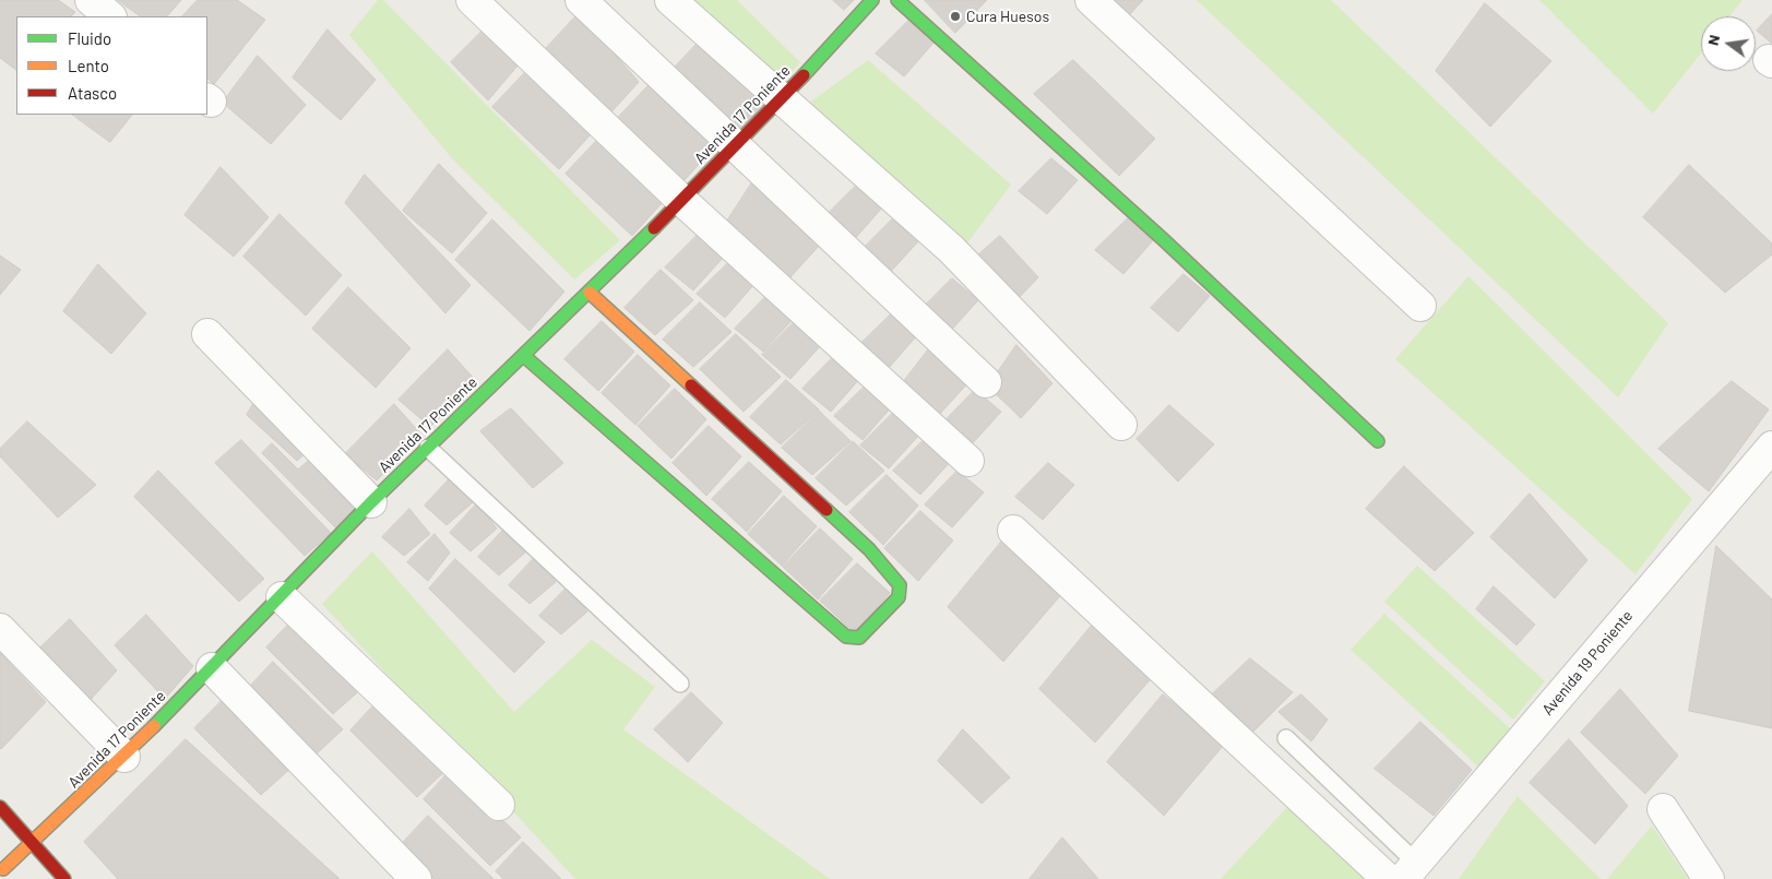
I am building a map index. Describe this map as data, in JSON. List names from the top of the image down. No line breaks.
{"streets":{"street":["Avenida 17 Poniente","Avenida 19 Poniente"]},"places":["Cura Huesos"],"legend":["Fluido","Lento","Atasco"],"north":"left"}
